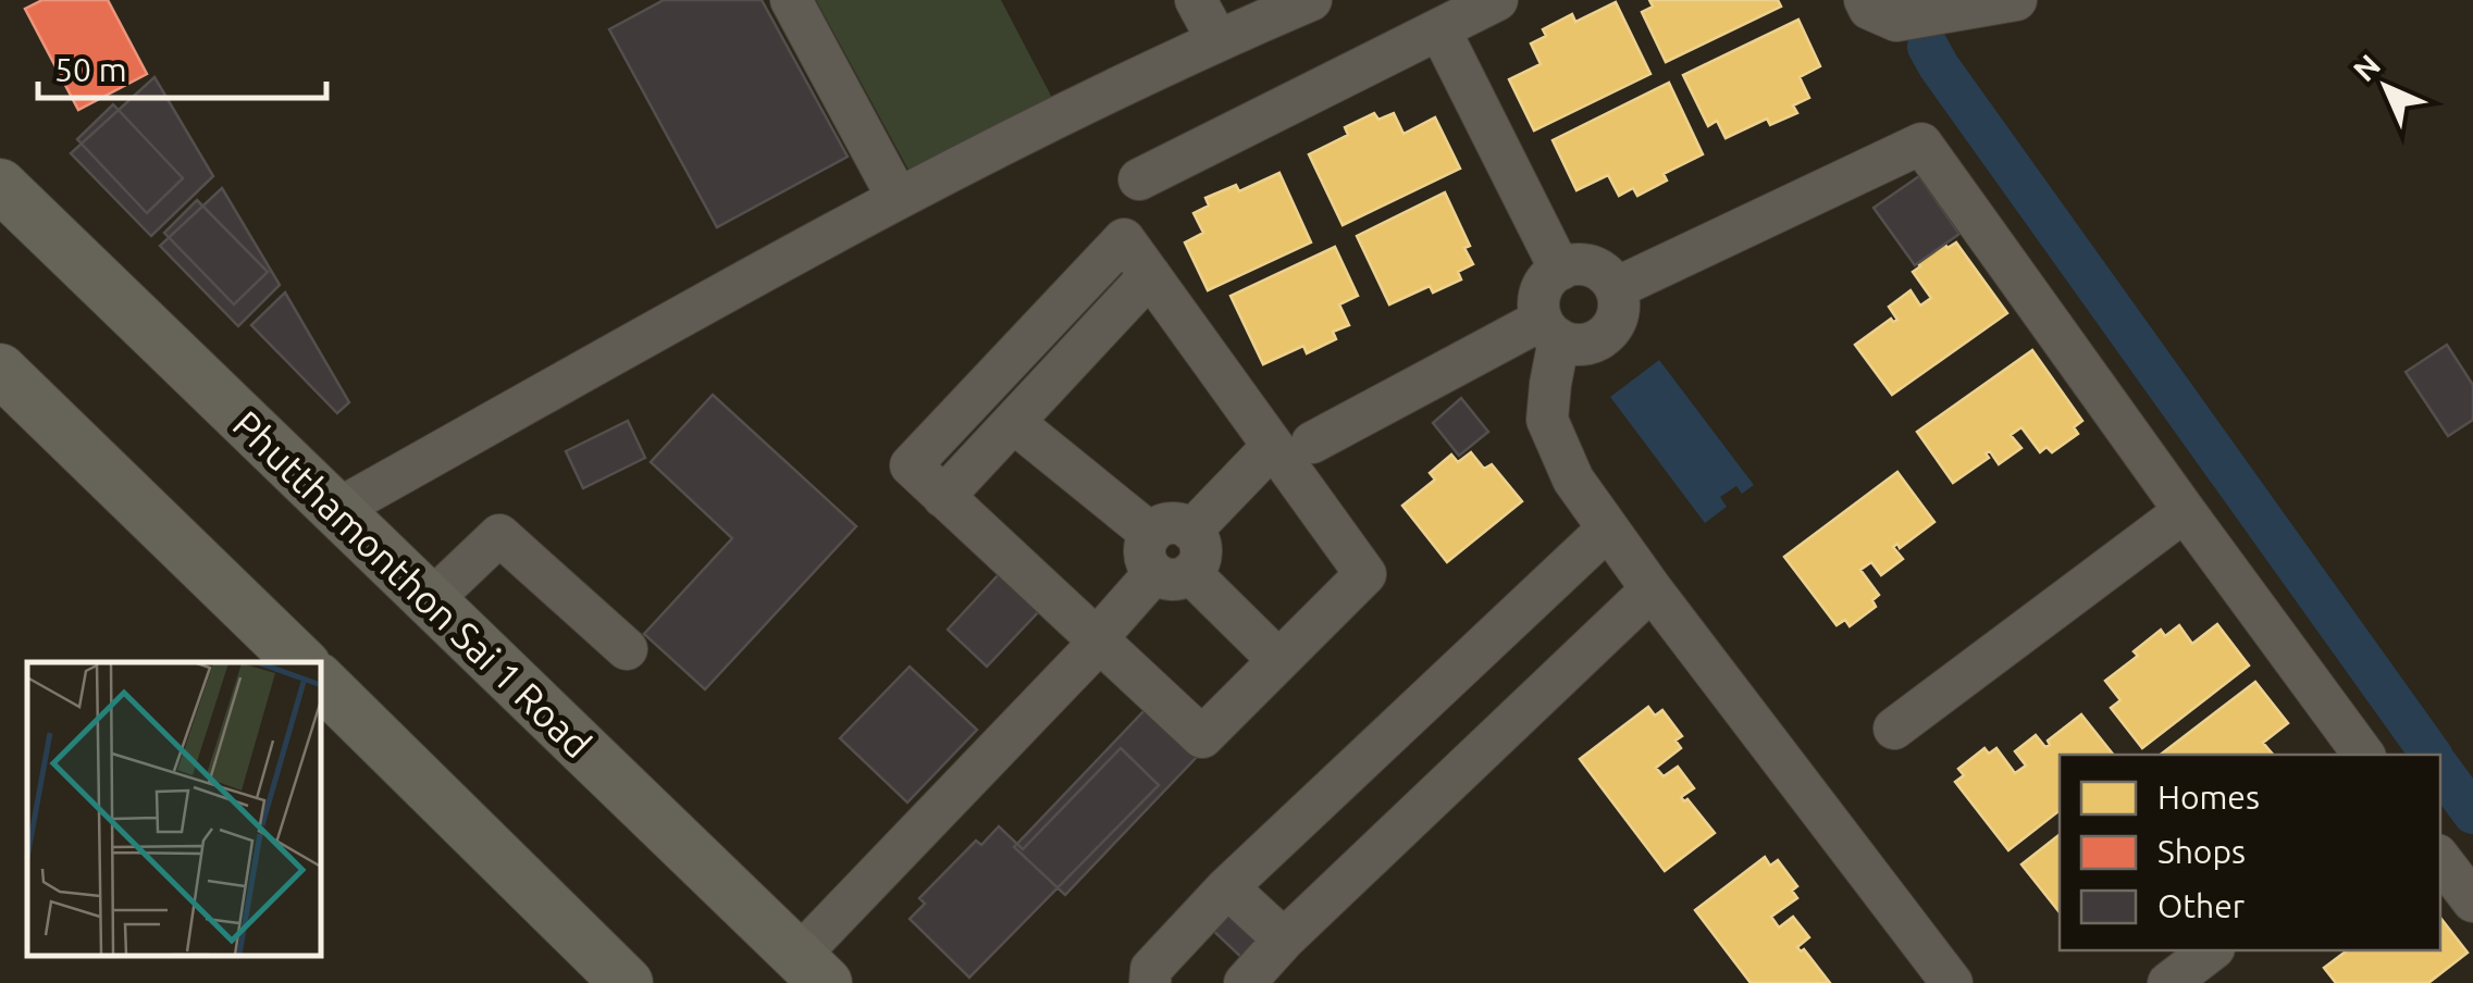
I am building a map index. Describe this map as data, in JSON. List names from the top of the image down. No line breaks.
{"streets":{"main road":["Phutthamonthon Sai 1 Road"]},"legend":["Homes","Shops","Other"],"scale_bar":"50 m","north":"top left"}
